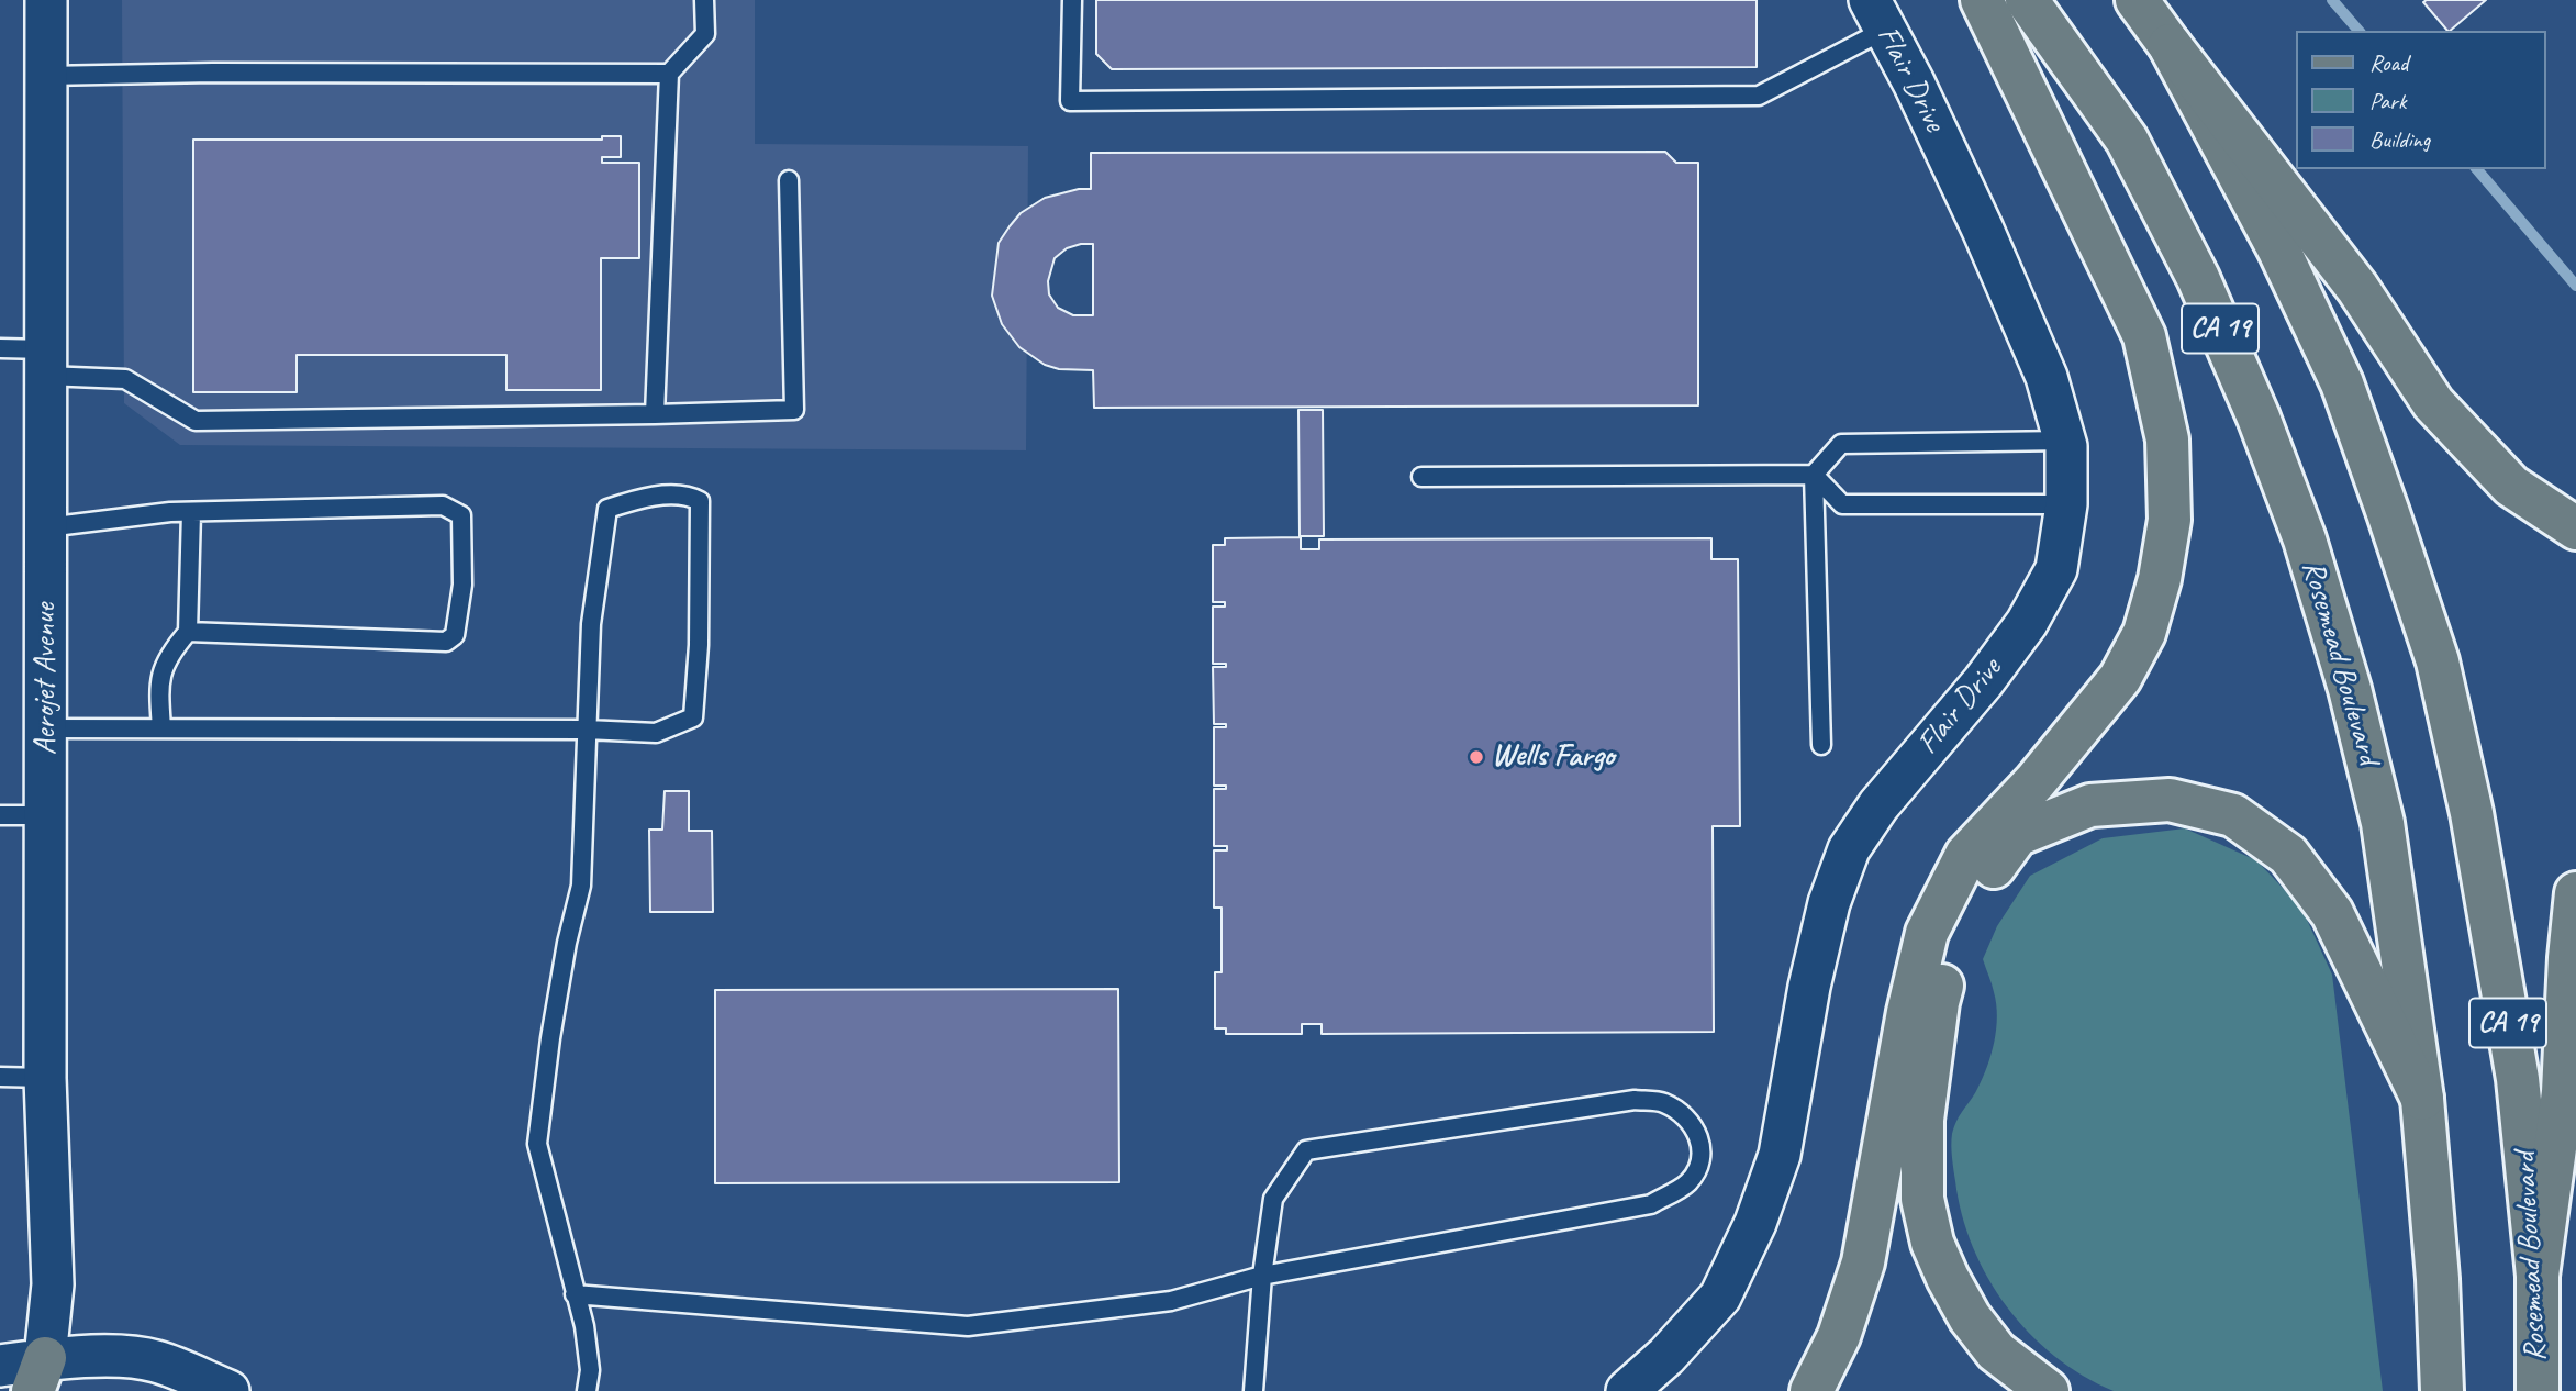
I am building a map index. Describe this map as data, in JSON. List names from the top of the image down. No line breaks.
{"streets":{"main road":["CA 19","Rosemead Boulevard"],"street":["Flair Drive","Aerojet Avenue"]},"places":["Wells Fargo"],"legend":["Road","Park","Building"]}
